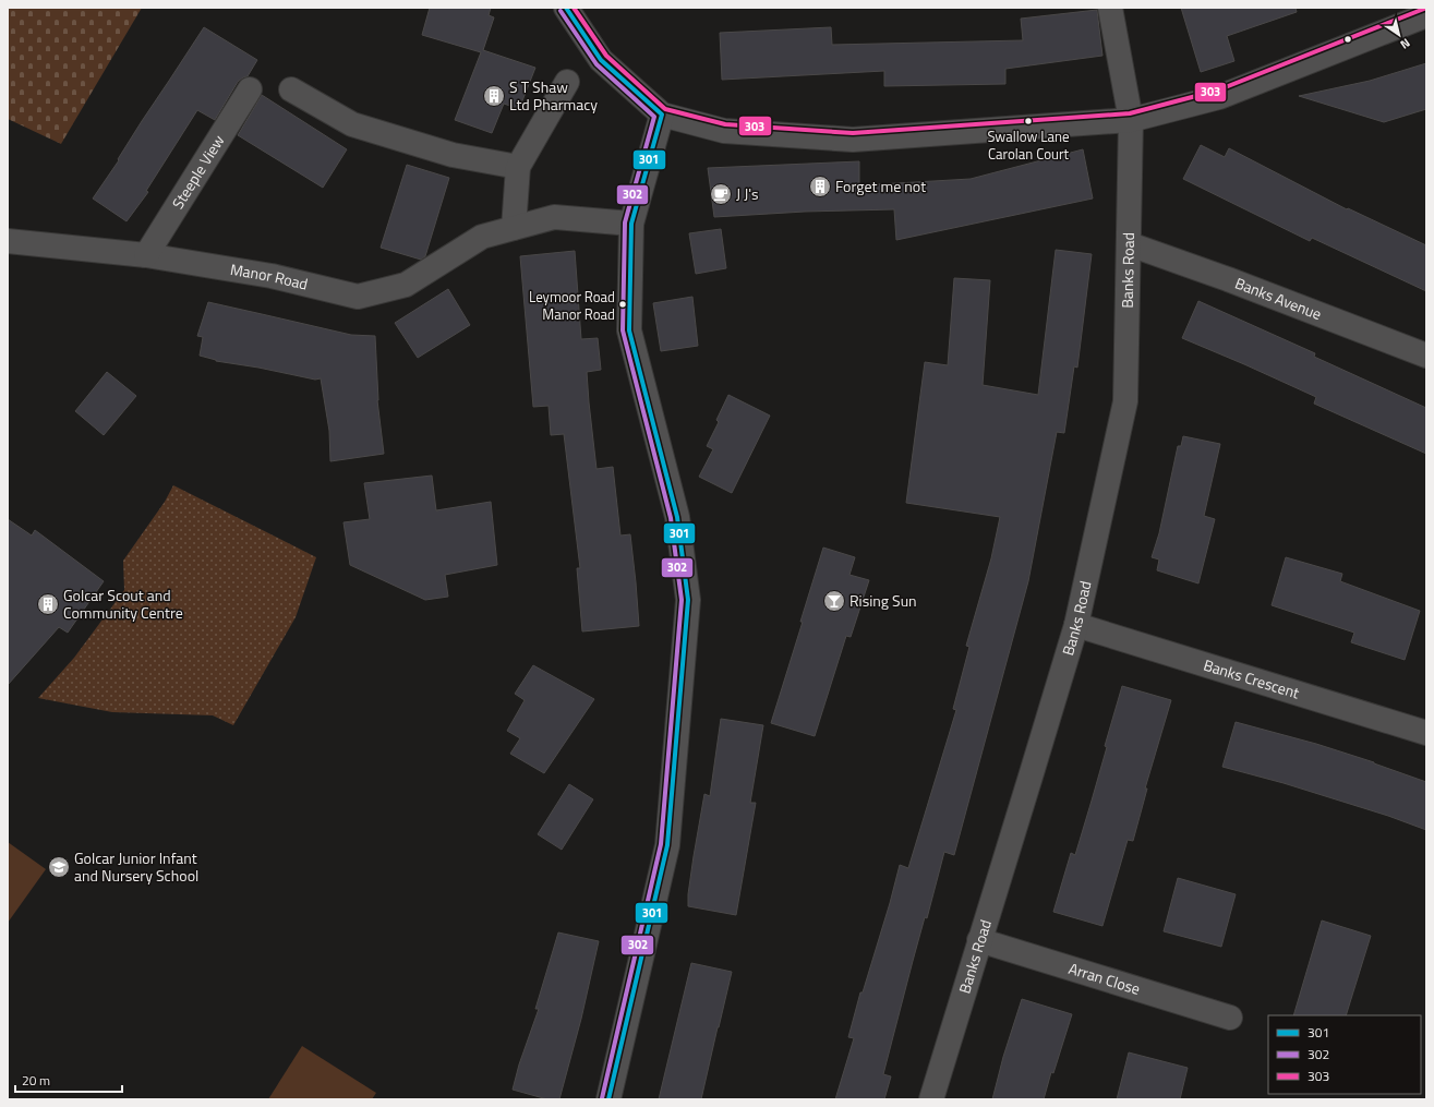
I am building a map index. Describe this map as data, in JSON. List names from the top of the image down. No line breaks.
{"streets":{"street":["Steeple View","Banks Road","Manor Road","Banks Avenue","Banks Crescent","Arran Close"]},"crossings":[["Steeple View","Manor Road"],["Banks Road","Banks Avenue"],["Banks Road","Banks Crescent"],["Banks Road","Arran Close"]],"places":{"building":["S T Shaw Ltd Pharmacy","Forget me not","Golcar Scout and Community Centre"],"other":["Swallow Lane Carolan Court","Leymoor Road Manor Road"],"cafe":["J J's"],"bar":["Rising Sun"],"school or university":["Golcar Junior Infant and Nursery School"]},"lines":["transit line 301","transit line 303","transit line 302"],"legend":["301","302","303"],"scale_bar":"20 m","north":"bottom right"}
